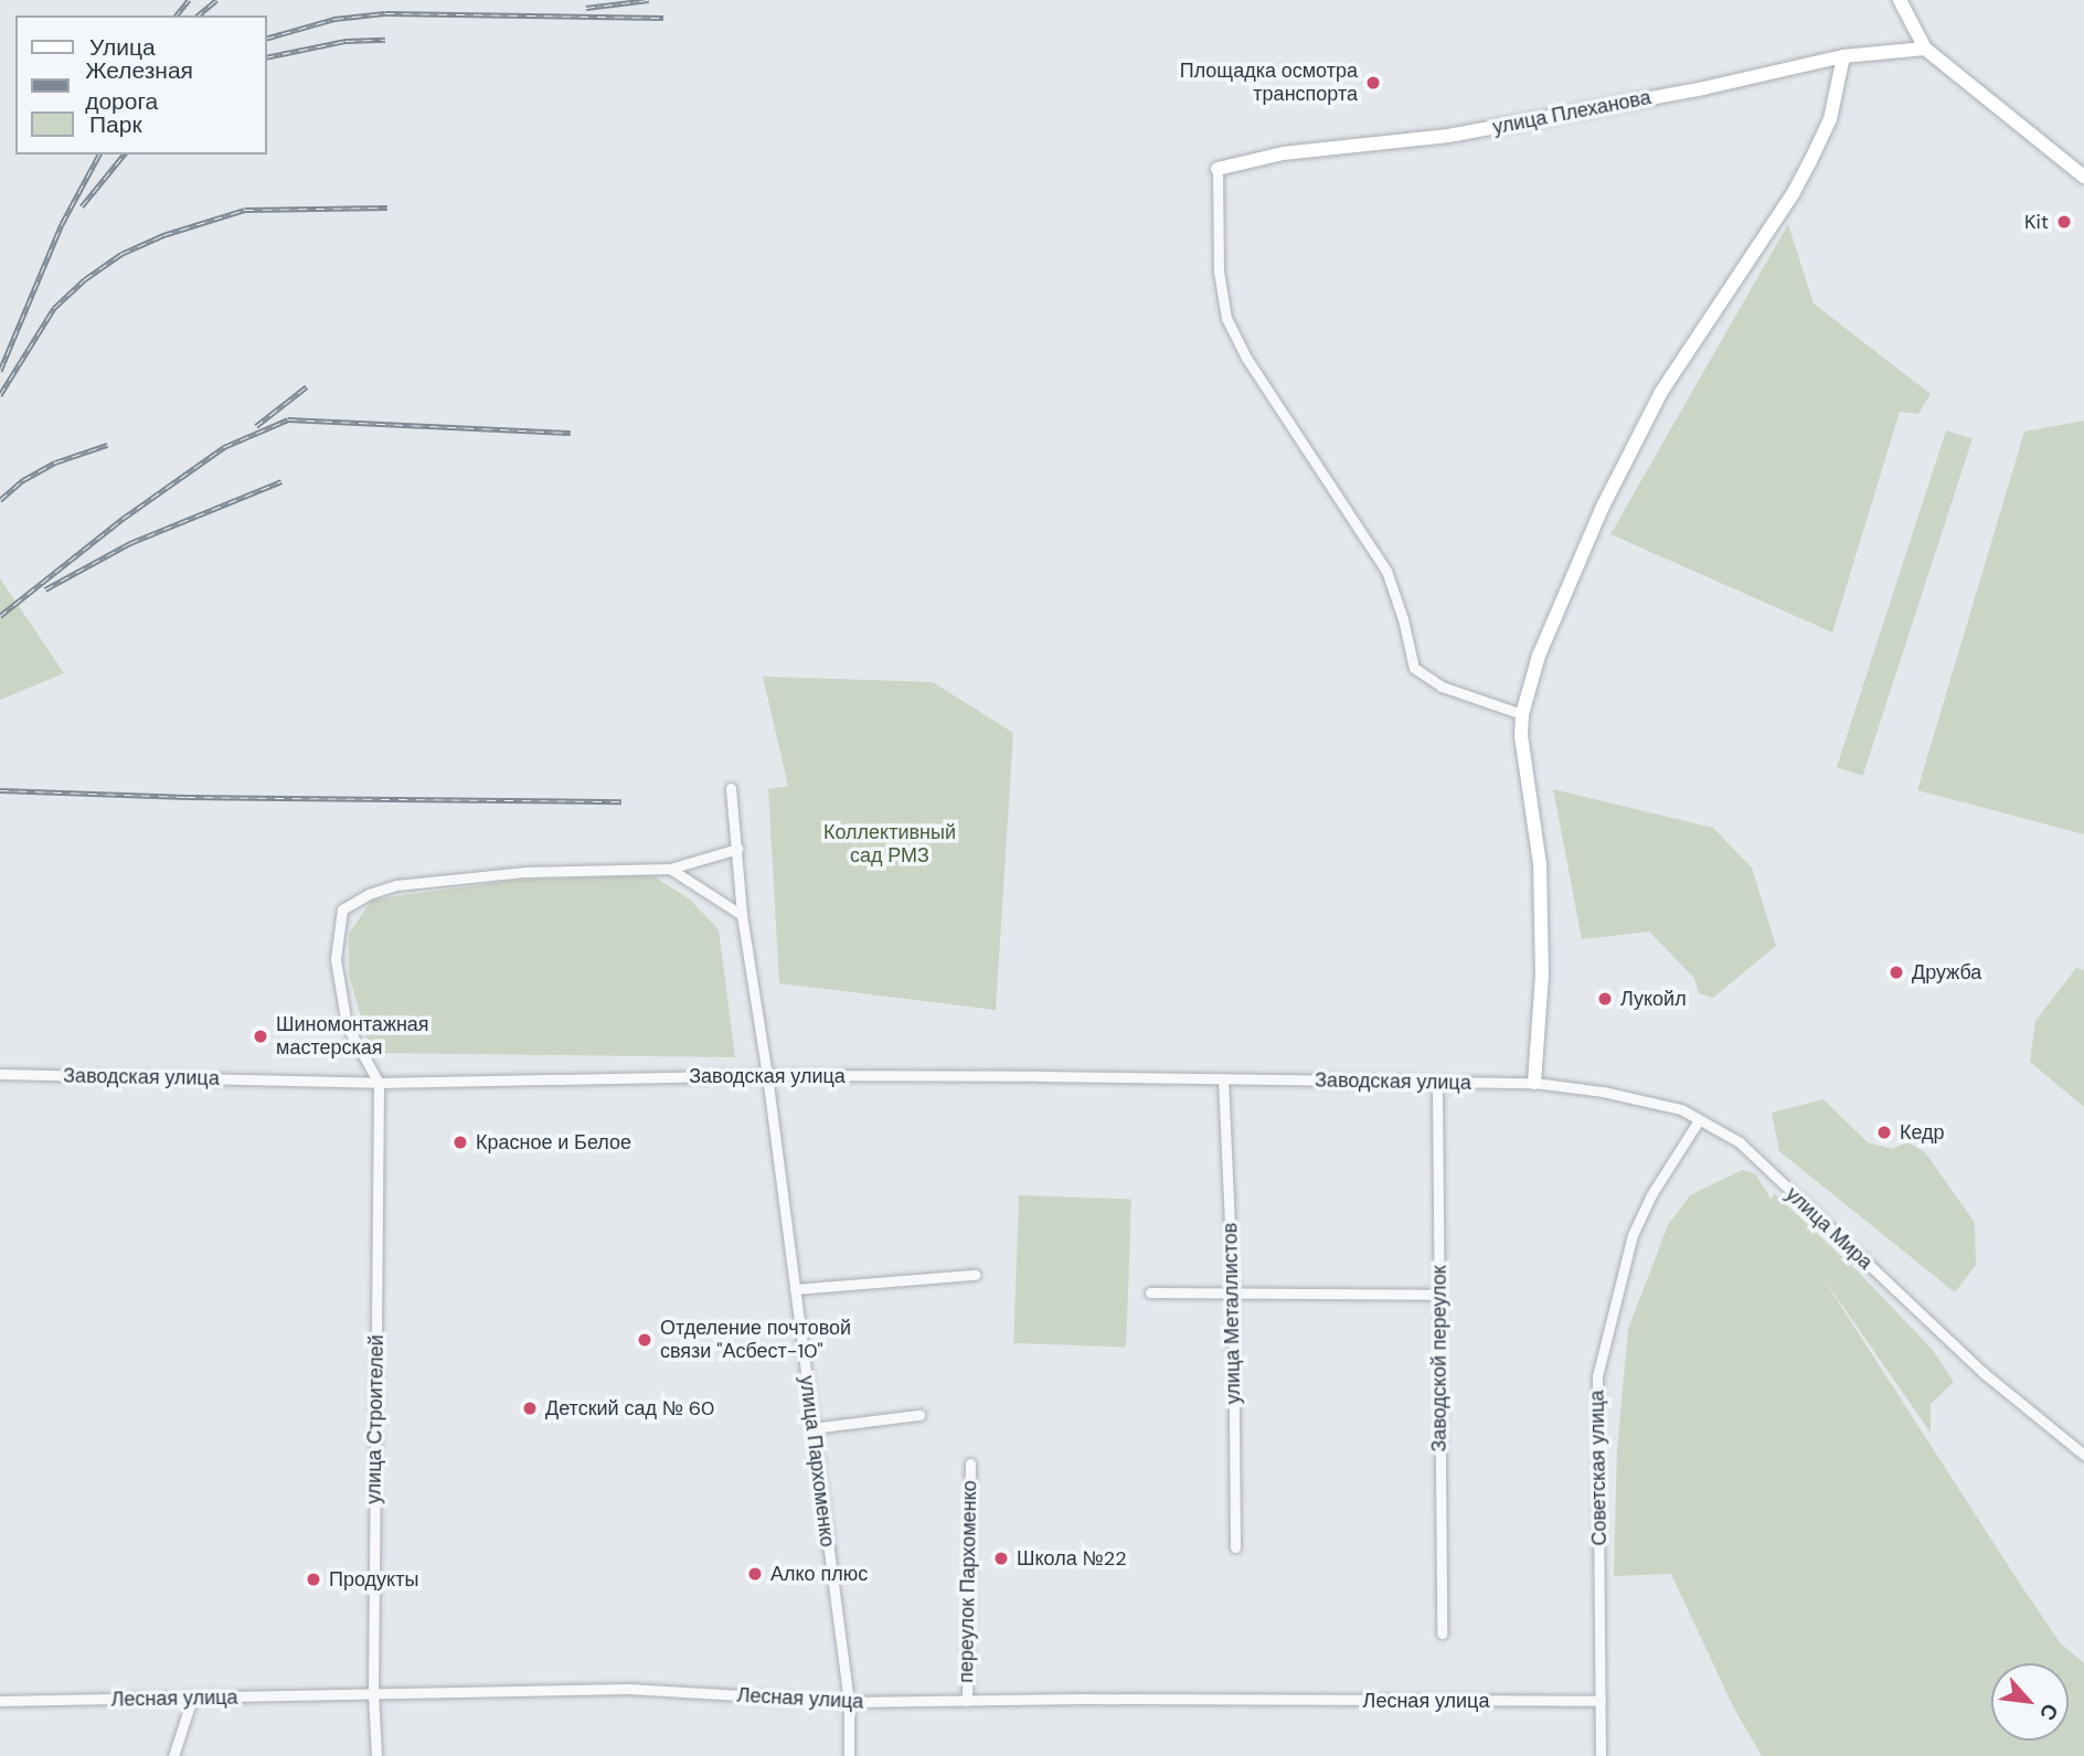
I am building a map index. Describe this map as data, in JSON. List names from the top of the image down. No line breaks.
{"streets":{"street":["улица Плеханова","Заводская улица","улица Мира","улица Металлистов","Заводской переулок","улица Строителей","улица Пархоменко","Советская улица","переулок Пархоменко","Лесная улица"]},"crossings":[["Заводская улица","улица Мира"],["Заводская улица","улица Металлистов"],["Заводская улица","Заводской переулок"],["Заводская улица","улица Строителей"],["Заводская улица","улица Пархоменко"],["улица Мира","Советская улица"],["улица Строителей","Лесная улица"],["улица Пархоменко","Лесная улица"],["Советская улица","Лесная улица"],["переулок Пархоменко","Лесная улица"]],"parks":["Коллективный сад РМЗ"],"places":["Площадка осмотра транспорта","Kit","Дружба","Лукойл","Шиномонтажная мастерская","Кедр","Красное и Белое","Отделение почтовой связи \"Асбест-10\"","Детский сад № 60","Школа №22","Алко плюс","Продукты"],"legend":["Улица","Железная дорога","Парк"],"north":"bottom right"}
